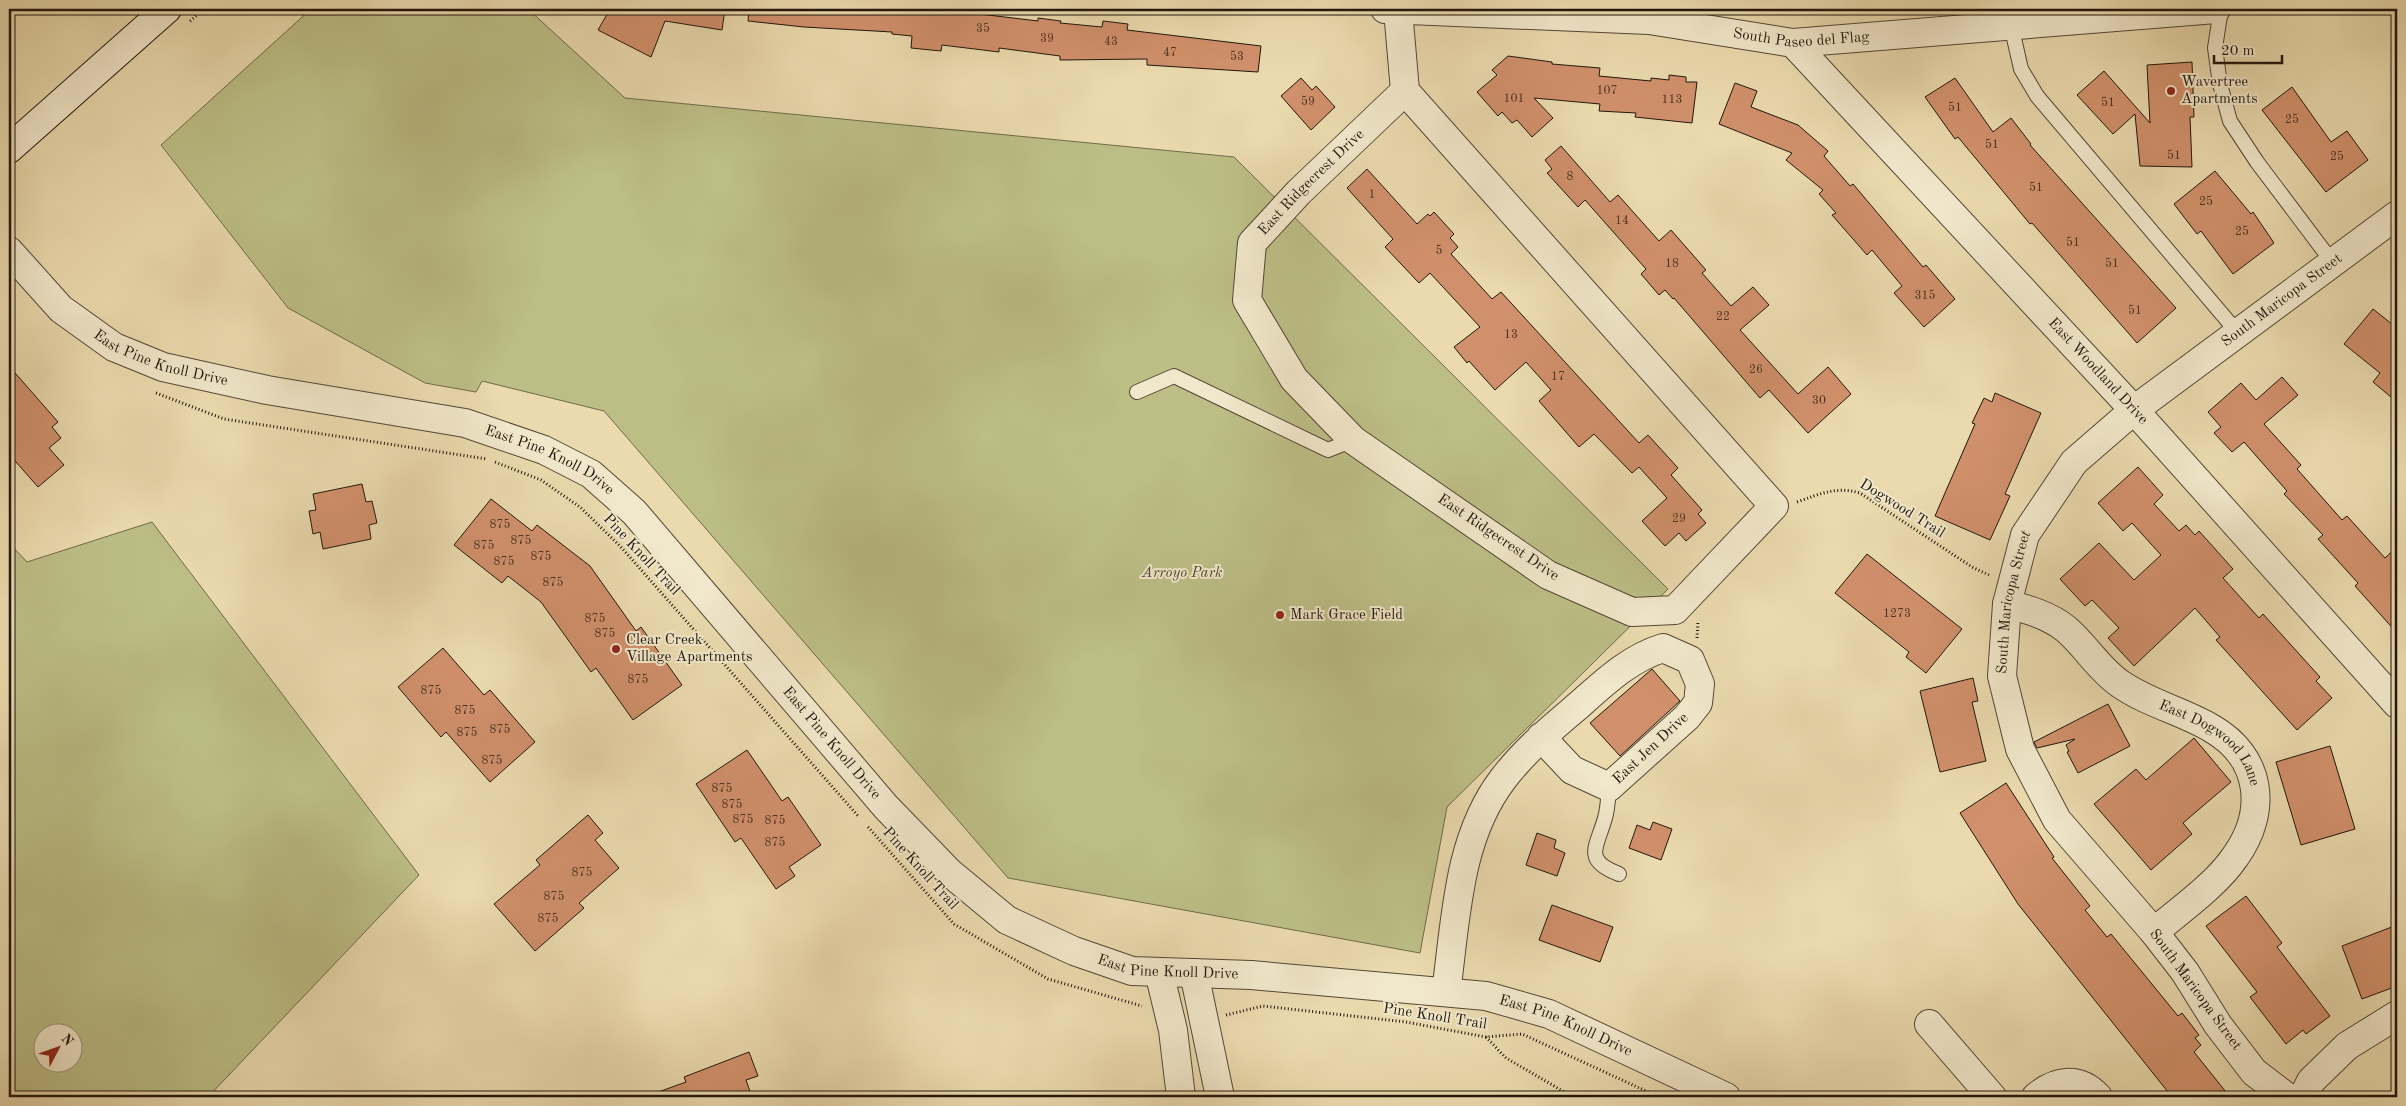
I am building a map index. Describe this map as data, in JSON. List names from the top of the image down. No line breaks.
{"streets":{"street":["South Paseo del Flag","East Ridgecrest Drive","South Maricopa Street","East Pine Knoll Drive","East Woodland Drive","East Dogwood Lane","East Jen Drive"],"path":["Dogwood Trail","Pine Knoll Trail"]},"crossings":[["South Paseo del Flag","East Woodland Drive"],["East Ridgecrest Drive","Dogwood Trail"],["South Maricopa Street","East Woodland Drive"],["South Maricopa Street","Dogwood Trail"],["South Maricopa Street","East Dogwood Lane"],["East Pine Knoll Drive","East Jen Drive"],["Dogwood Trail","East Dogwood Lane"]],"parks":["Arroyo Park"],"places":["Wavertree Apartments","Mark Grace Field","Clear Creek Village Apartments"],"house_numbers":["35","39","43","47","53","107","101","113","59","51","51","25","51","51","25","8","51","1","25","14","25","51","5","18","51","315","51","22","13","26","17","30","29","875","875","875","875","875","875","1273","875","875","875","875","875","875","875","875","875","875","875","875","875","875","875","875"],"scale_bar":"20 m","north":"top right"}
